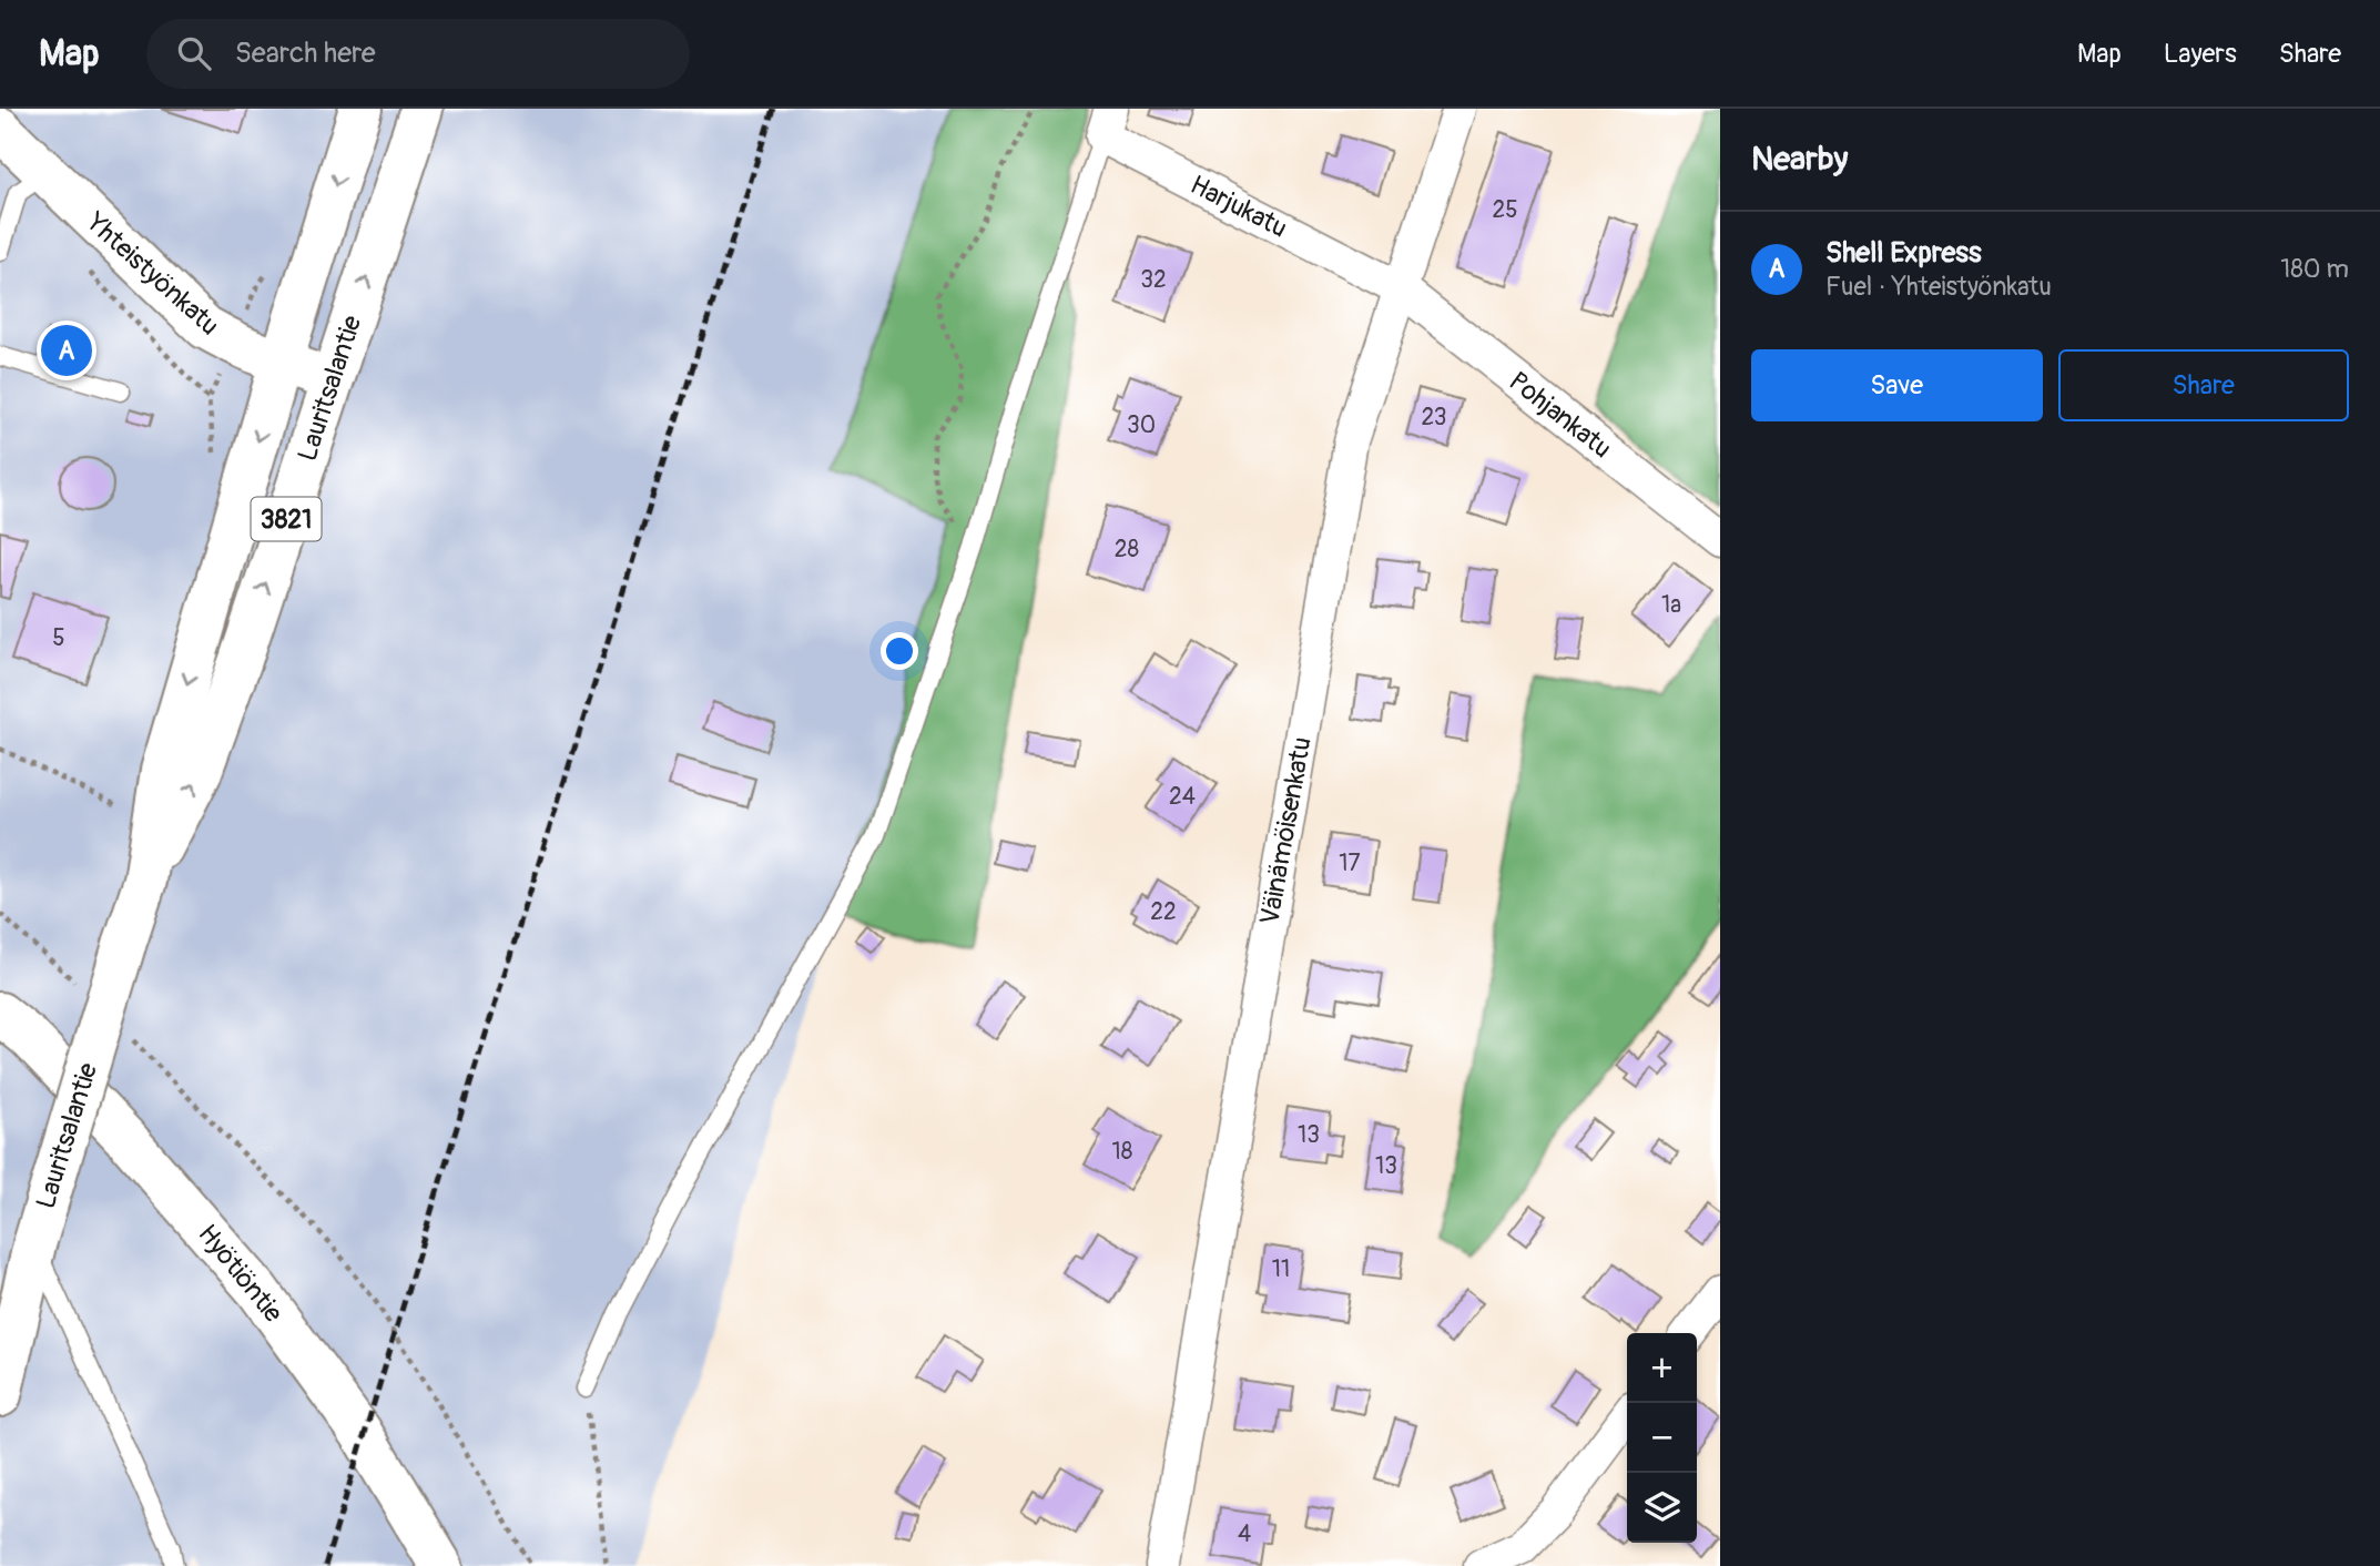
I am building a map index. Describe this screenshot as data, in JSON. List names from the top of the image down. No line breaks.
{"streets":{"main road":["Yhteistyönkatu","Lauritsalantie","3821","Hyötiöntie"],"street":["Harjukatu","Pohjankatu","Väinämöisenkatu"]},"crossings":[["Harjukatu","Pohjankatu"],["Harjukatu","Väinämöisenkatu"],["Yhteistyönkatu","Lauritsalantie"],["Pohjankatu","Väinämöisenkatu"]],"house_numbers":["25","32","23","30","28","1a","5","24","17","22","13","18","13","11","4"],"page":{"header":"Map","search":"Search here","nav":["Map","Layers","Share"],"heading":"Nearby","list":[{"mark":"A","name":"Shell Express","note":"Fuel · Yhteistyönkatu","value":"180 m"}],"pins":"A","buttons":["Save","Share"],"map_buttons":["+","−"]}}
